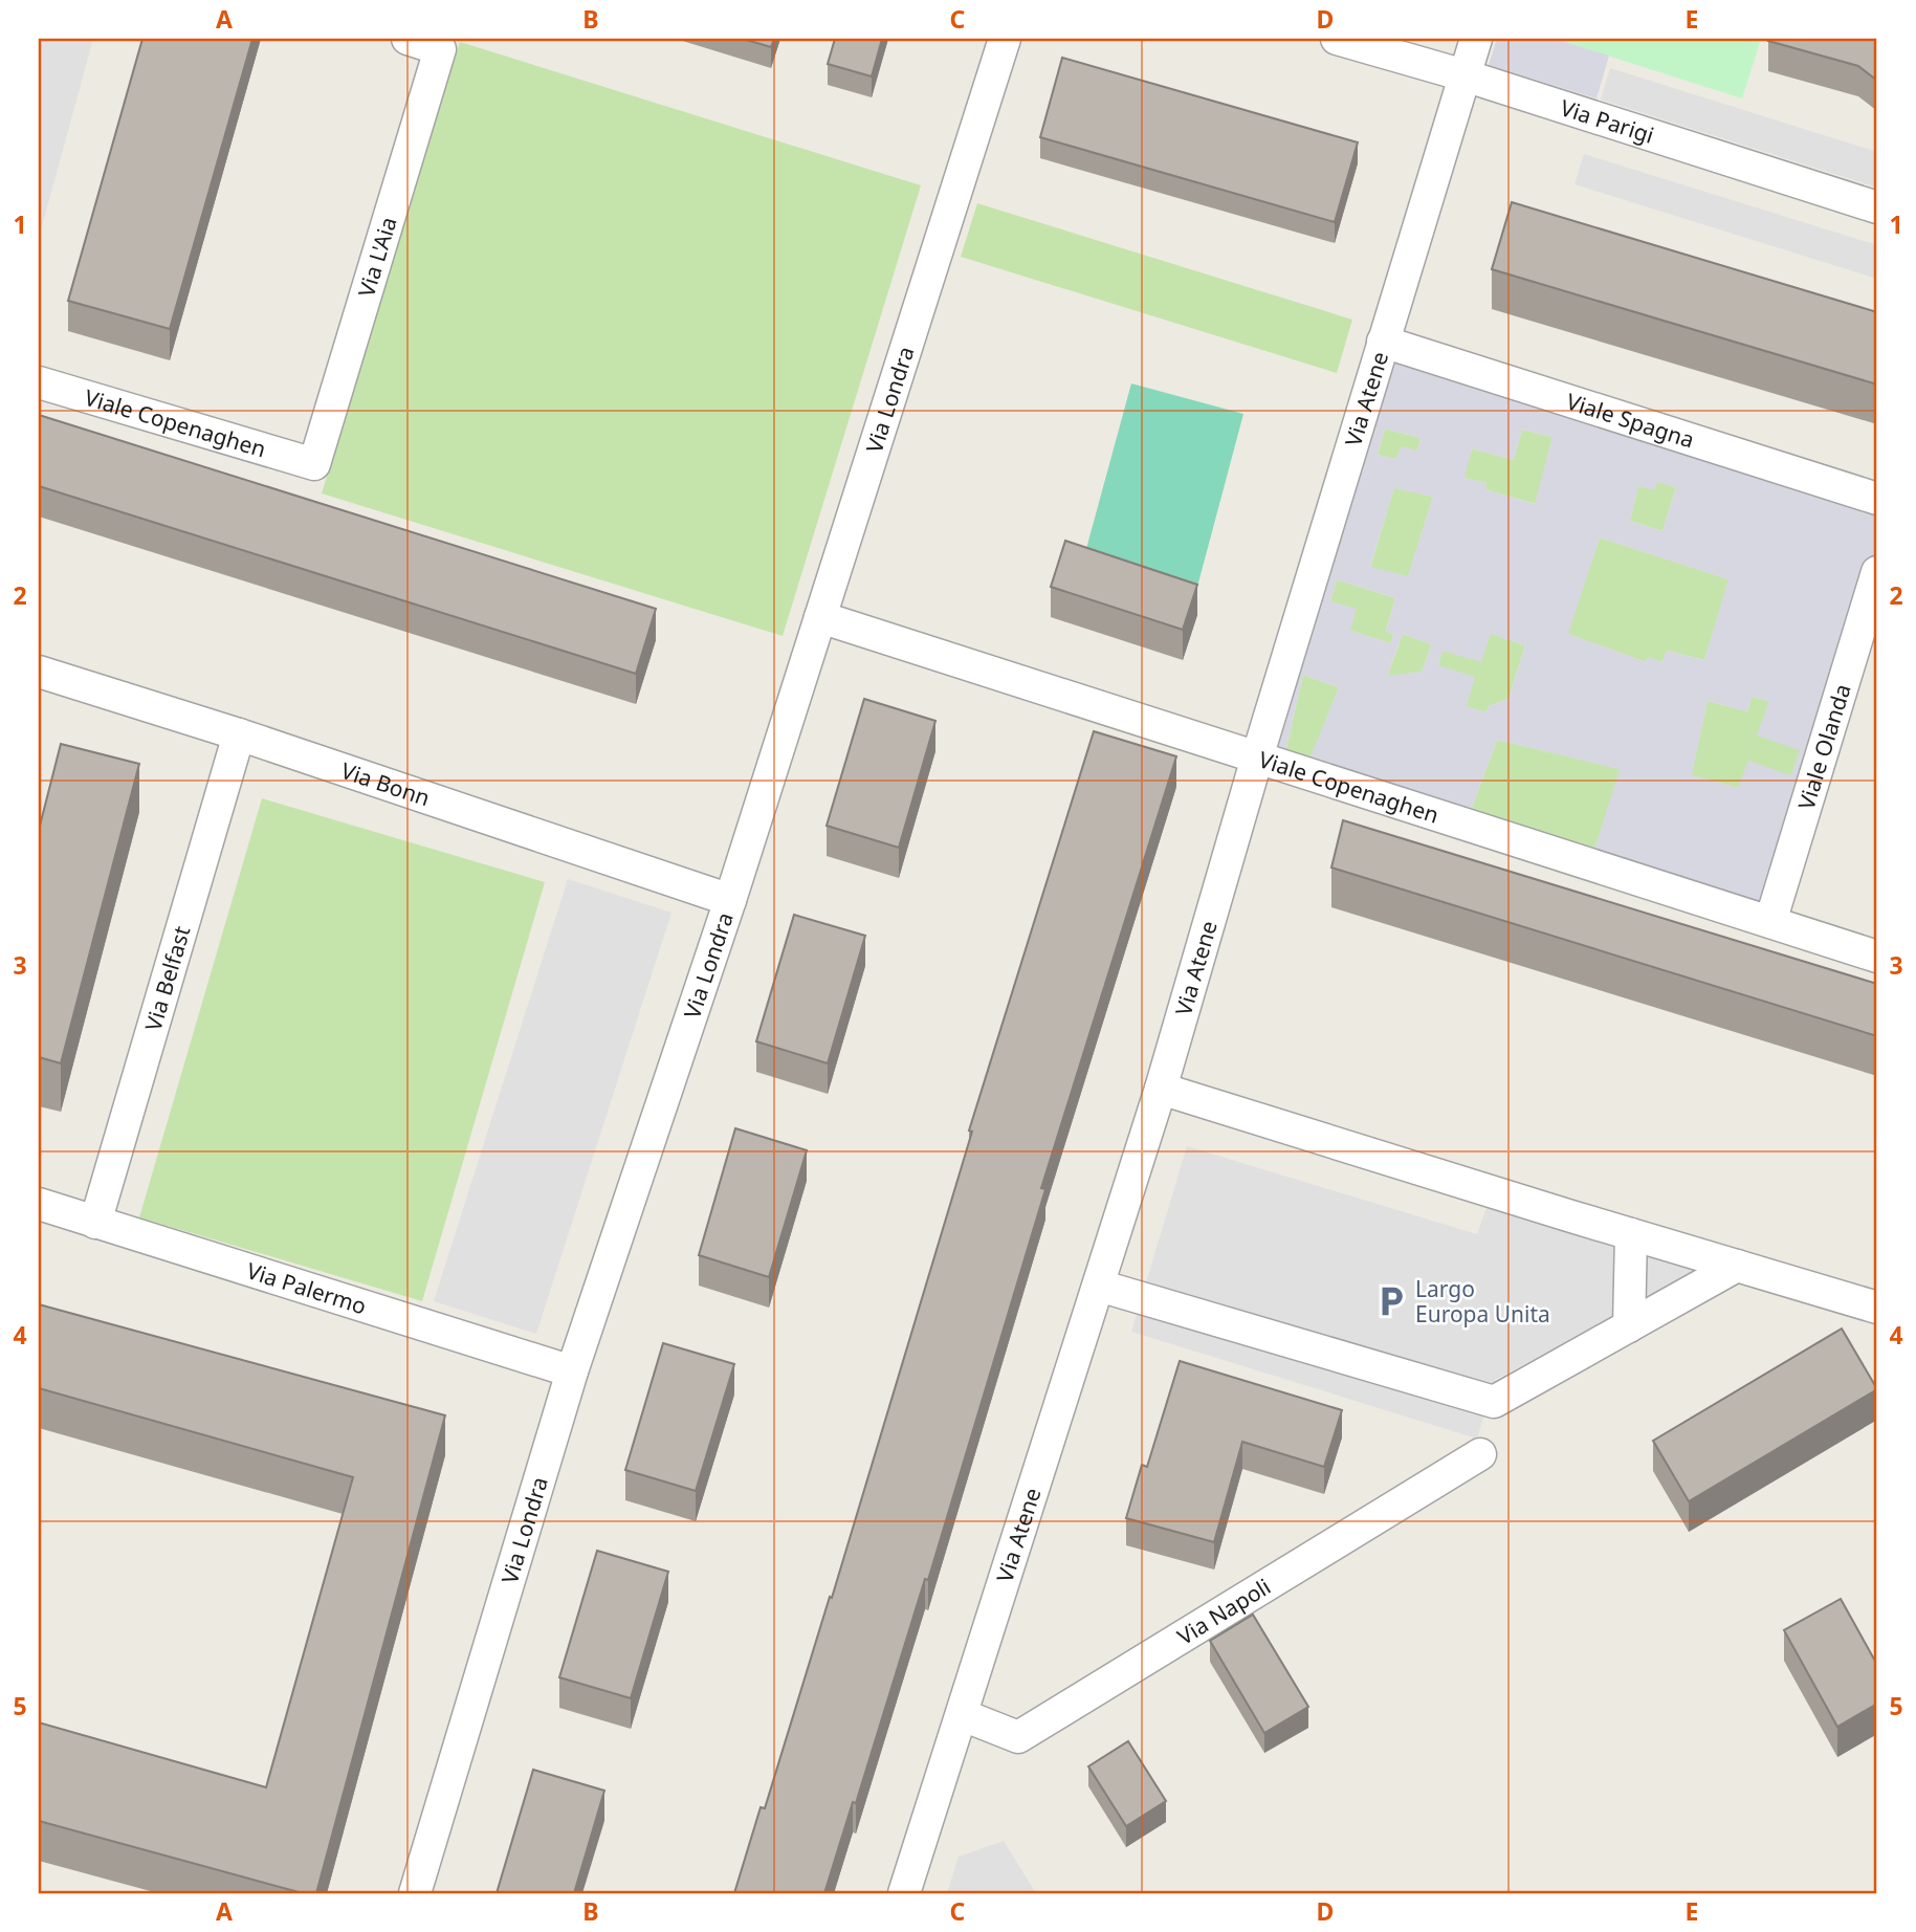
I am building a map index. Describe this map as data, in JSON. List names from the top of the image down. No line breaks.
{"streets":{"street":["Via Parigi","Via L'Aia","Via Atene","Via Londra","Viale Spagna","Viale Copenaghen","Viale Olanda","Via Bonn","Via Belfast","Via Palermo","Via Napoli"]},"crossings":[["Via Parigi","Via Atene"],["Via L'Aia","Viale Copenaghen"],["Via Atene","Viale Spagna"],["Via Atene","Viale Copenaghen"],["Via Atene","Via Napoli"],["Via Londra","Viale Copenaghen"],["Via Londra","Via Bonn"],["Via Londra","Via Palermo"],["Viale Copenaghen","Viale Olanda"],["Via Bonn","Via Belfast"],["Via Belfast","Via Palermo"]],"places":{"parking":["Largo Europa Unita"]},"grid":{"columns":["A","B","C","D","E"],"rows":["1","2","3","4","5"]}}
